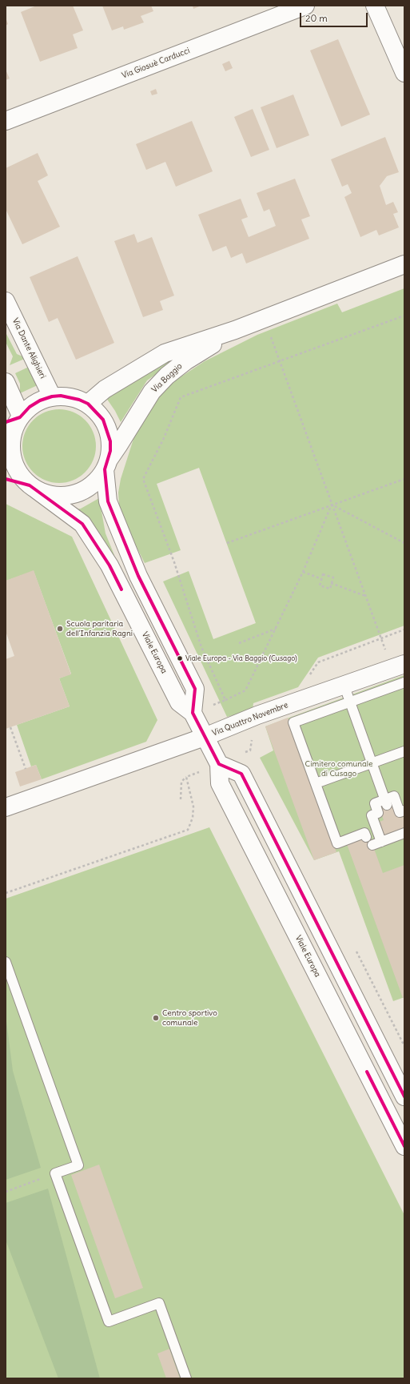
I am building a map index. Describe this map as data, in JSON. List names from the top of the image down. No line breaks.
{"streets":{"street":["Via Giosuè Carducci","Via Dante Alighieri","Via Baggio","Viale Europa","Via Quattro Novembre"]},"crossings":[["Via Dante Alighieri","Via Baggio"],["Via Dante Alighieri","Viale Europa"],["Via Baggio","Viale Europa"],["Viale Europa","Via Quattro Novembre"]],"parks":["Cimitero comunale di Cusago"],"places":["Scuola paritaria dell'Infanzia Ragni","Viale Europa - Via Baggio (Cusago)","Centro sportivo comunale"],"scale_bar":"20 m"}
